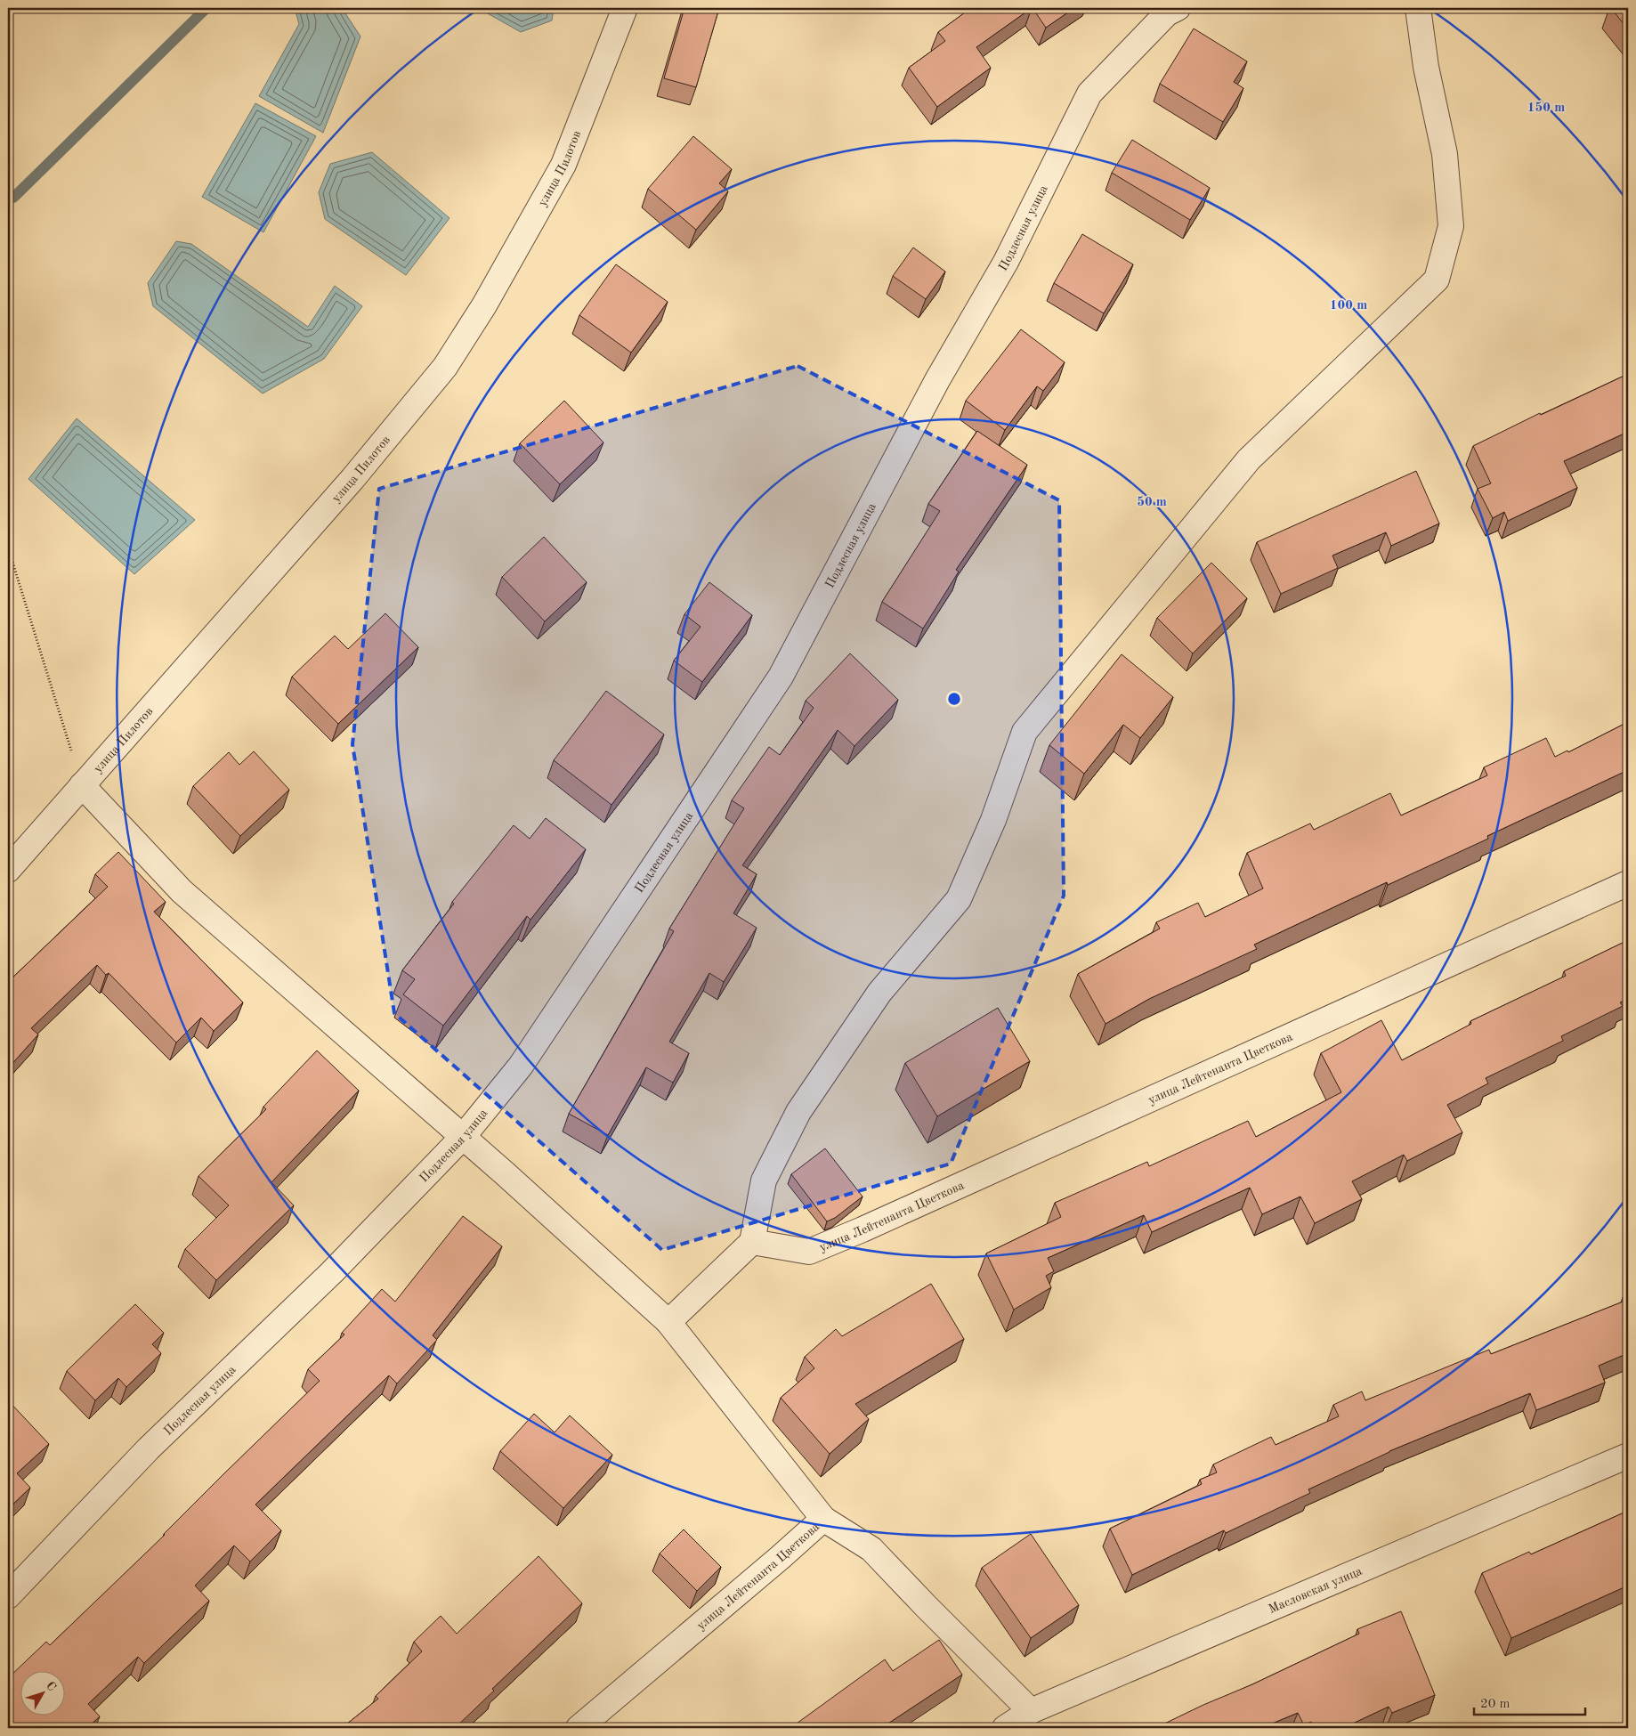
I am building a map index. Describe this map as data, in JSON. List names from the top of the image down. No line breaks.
{"streets":{"street":["улица Пилотов","Подлесная улица","улица Лейтенанта Цветкова","Масловская улица"]},"crossings":[["улица Пилотов","улица Лейтенанта Цветкова"],["Подлесная улица","улица Лейтенанта Цветкова"]],"scale_bar":"20 m","north":"top right","rings":["150 m","100 m","50 m"]}
